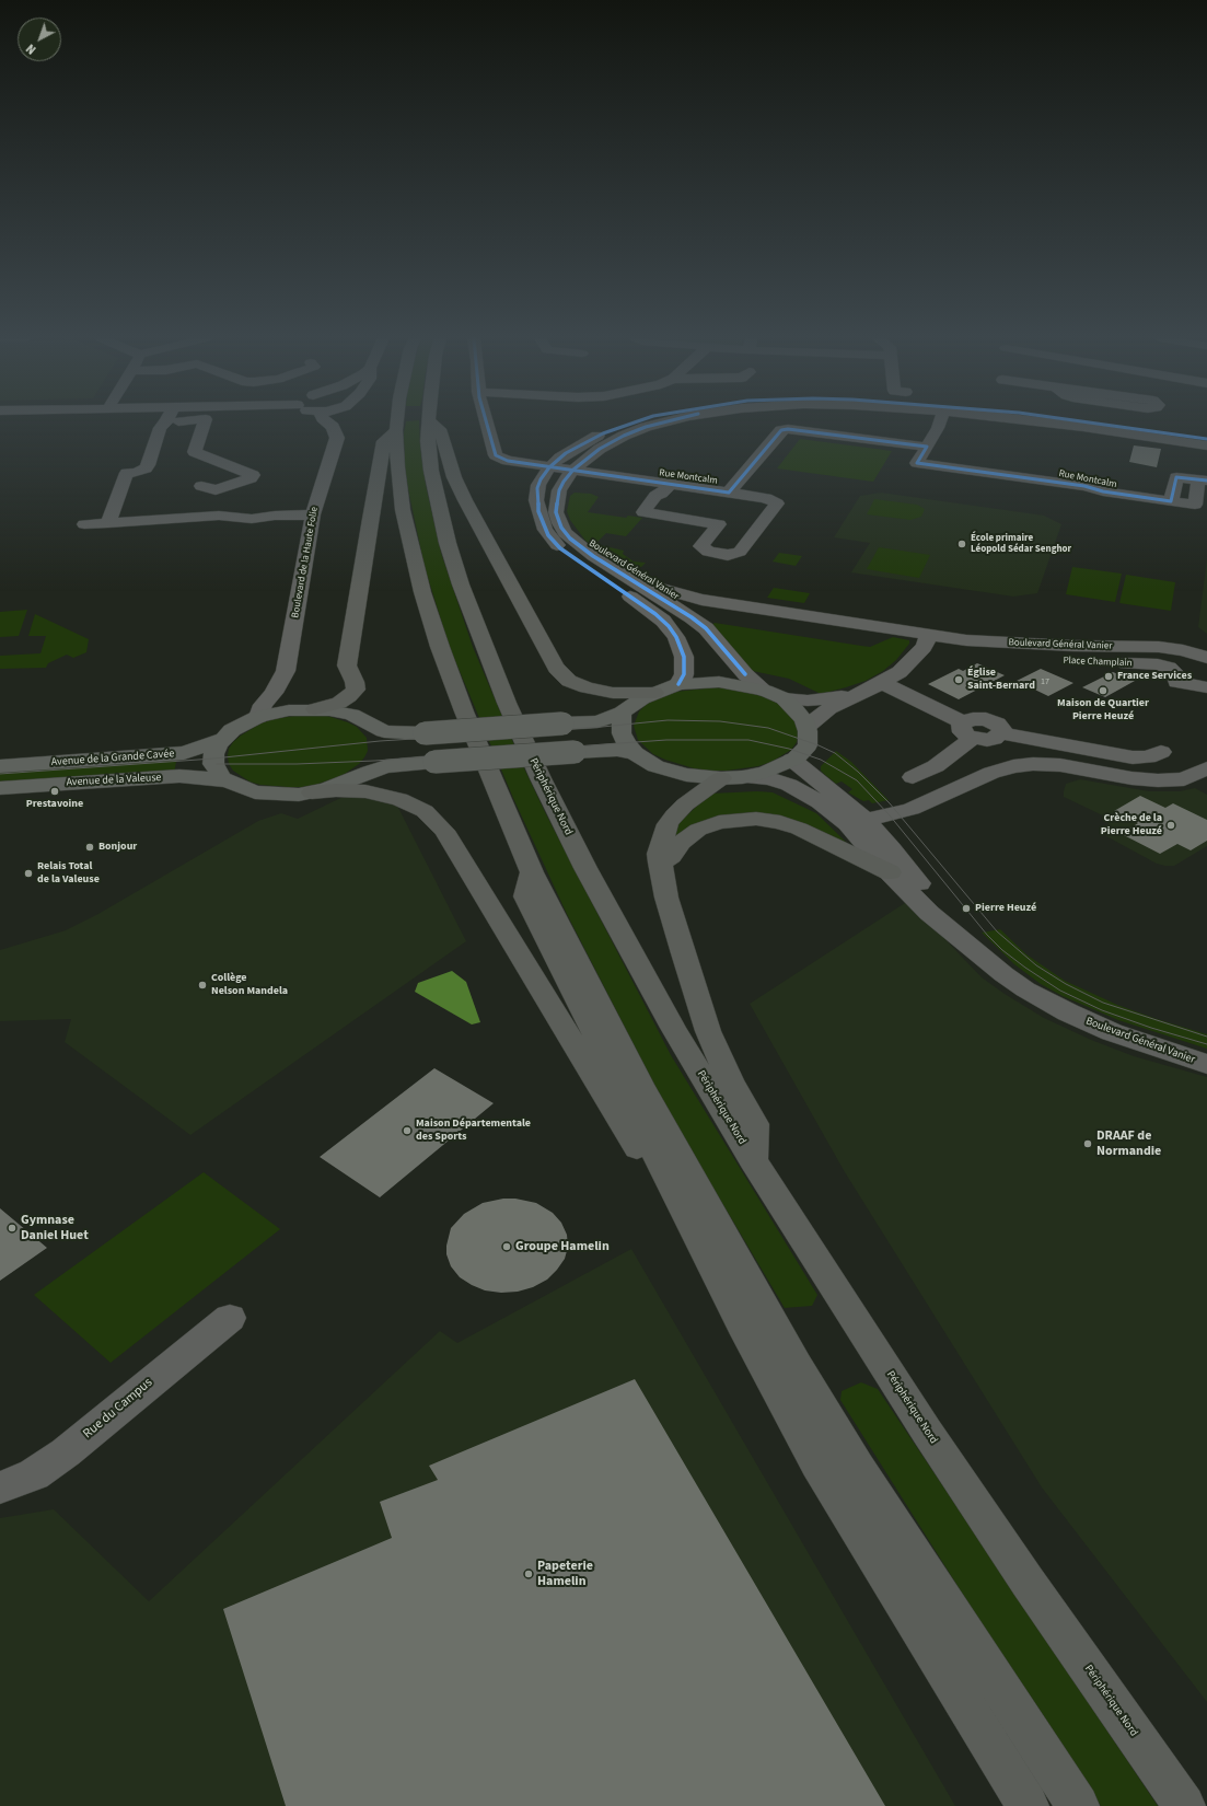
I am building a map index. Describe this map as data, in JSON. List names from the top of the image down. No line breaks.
{"streets":{"highway":["Périphérique Nord"],"main road":["Avenue de la Grande Cavée","Avenue de la Valeuse"],"street":["Rue Montcalm","Boulevard de la Haute Folie","Boulevard Général Vanier","Place Champlain","Rue du Campus"]},"crossings":[["Rue Montcalm","Boulevard Général Vanier"]],"places":["École primaire Léopold Sédar Senghor","France Services","Église Saint-Bernard","Maison de Quartier Pierre Heuzé","Prestavoine","Crèche de la Pierre Heuzé","Bonjour","Relais Total de la Valeuse","Pierre Heuzé","Collège Nelson Mandela","Maison Départementale des Sports","DRAAF de Normandie","Gymnase Daniel Huet","Groupe Hamelin","Papeterie Hamelin"],"house_numbers":["17"],"north":"bottom left"}
